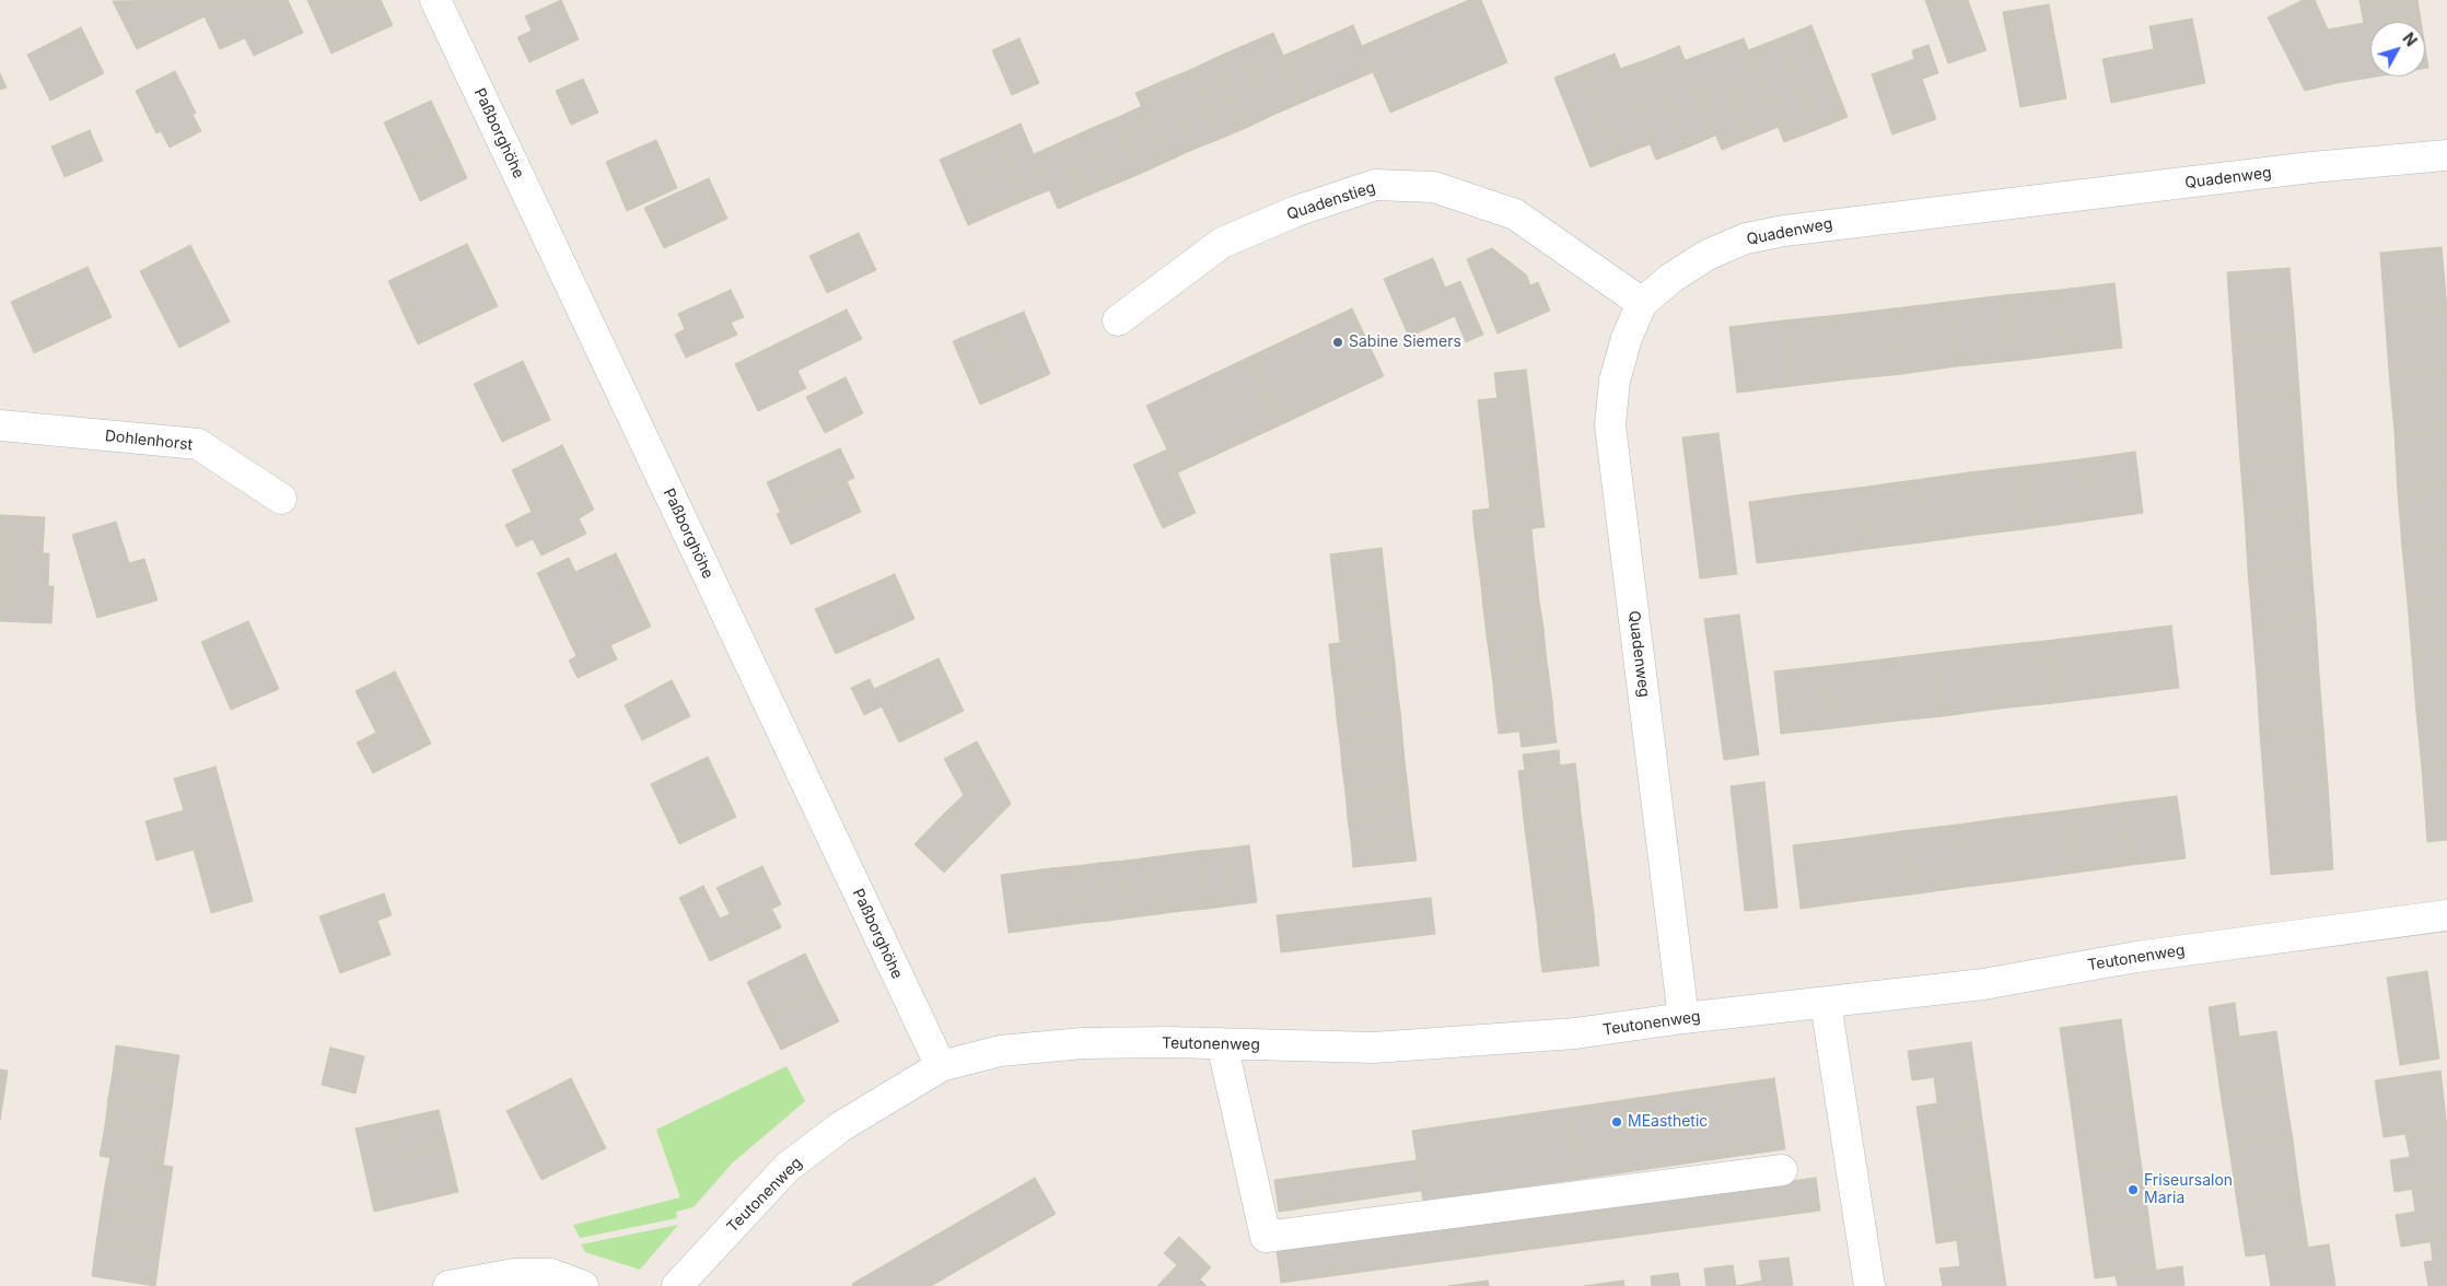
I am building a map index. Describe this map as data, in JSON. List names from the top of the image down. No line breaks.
{"streets":{"street":["Paßborghöhe","Quadenweg","Quadenstieg","Dohlenhorst","Teutonenweg"]},"crossings":[["Paßborghöhe","Teutonenweg"],["Quadenweg","Quadenstieg"],["Quadenweg","Teutonenweg"]],"places":["Sabine Siemers","MEasthetic","Friseursalon Maria"],"north":"top right"}
